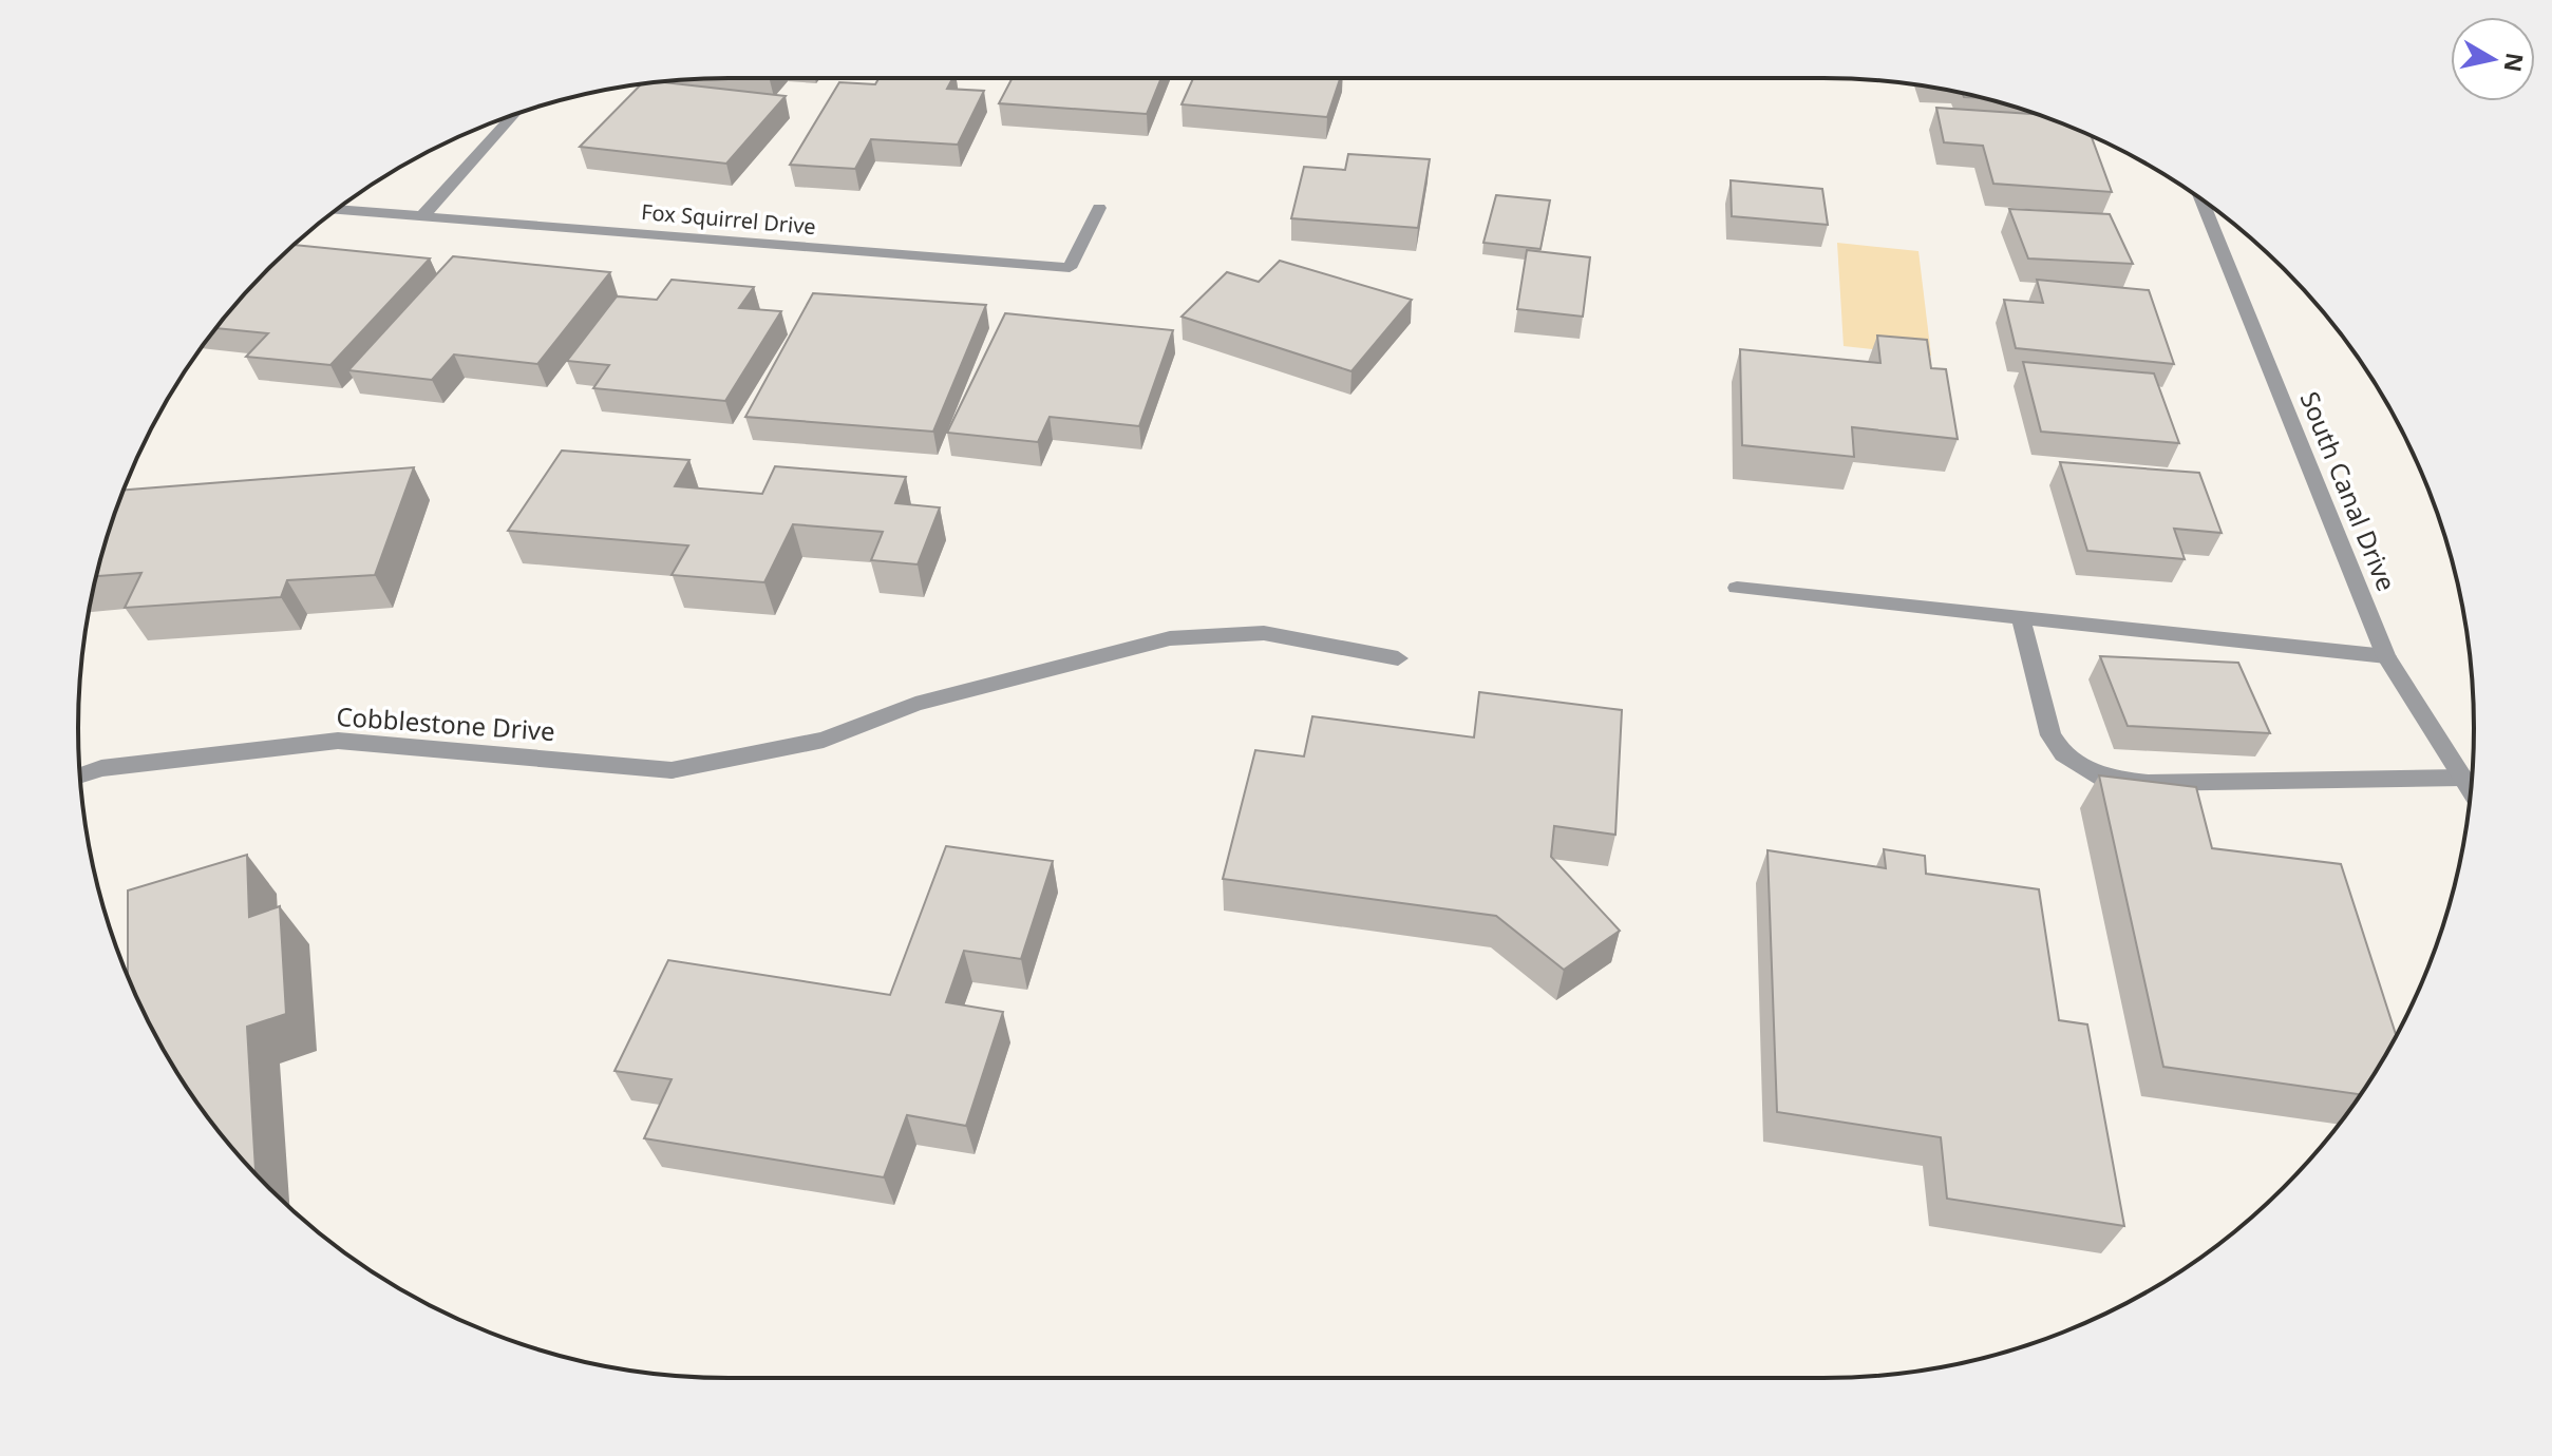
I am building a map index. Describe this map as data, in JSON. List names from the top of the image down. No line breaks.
{"streets":{"street":["Fox Squirrel Drive","South Canal Drive","Cobblestone Drive"]},"north":"right"}
